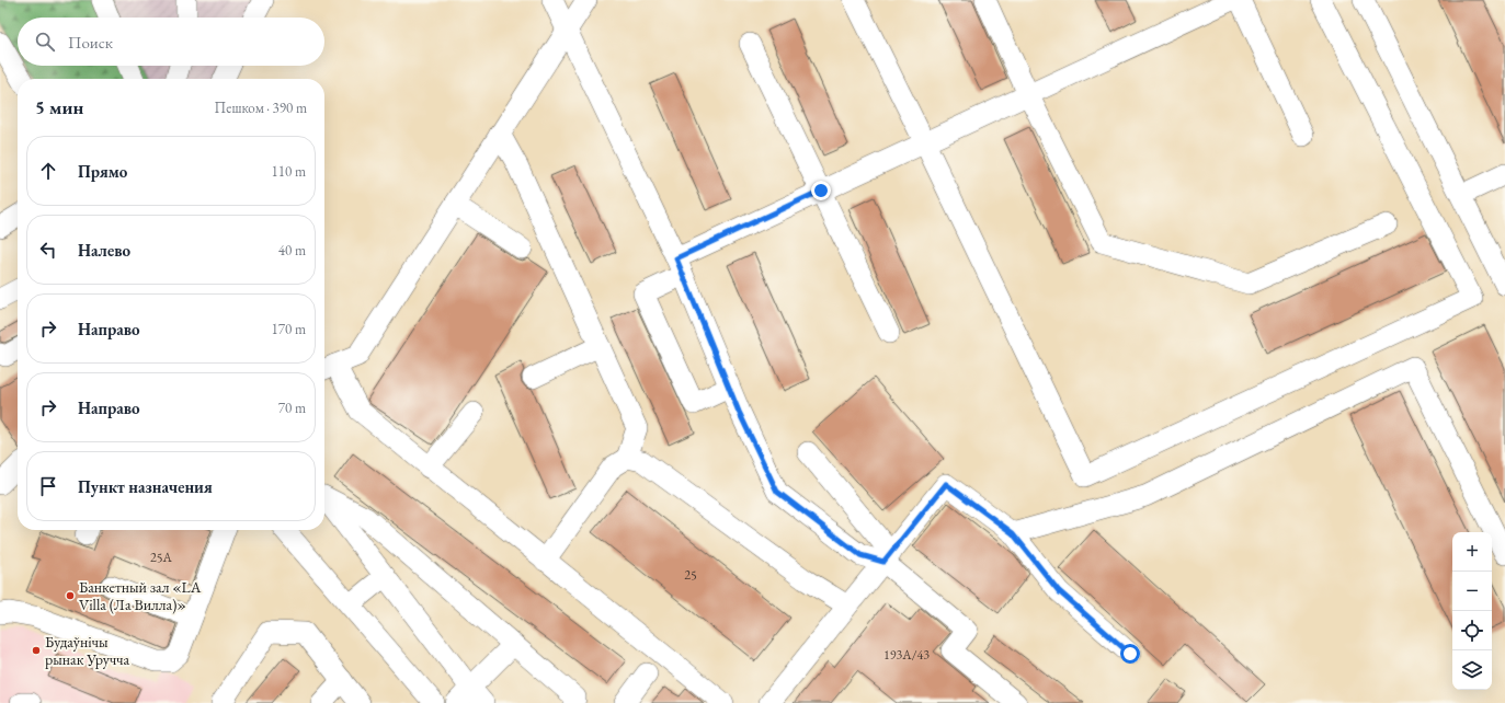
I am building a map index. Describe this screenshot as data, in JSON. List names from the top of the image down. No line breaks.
{"places":["Банкетный зал «LA Villa (Ла Вилла)»","Будаўнічы рынак Уручча"],"house_numbers":["25А","25","193А/43"],"page":{"search":"Поиск","heading":["5 мин","Пешком · 390 m"],"list":[["Прямо","110 m"],["Налево","40 m"],["Направо","170 m"],["Направо","70 m"],"Пункт назначения"],"map_buttons":["+","−"]}}
